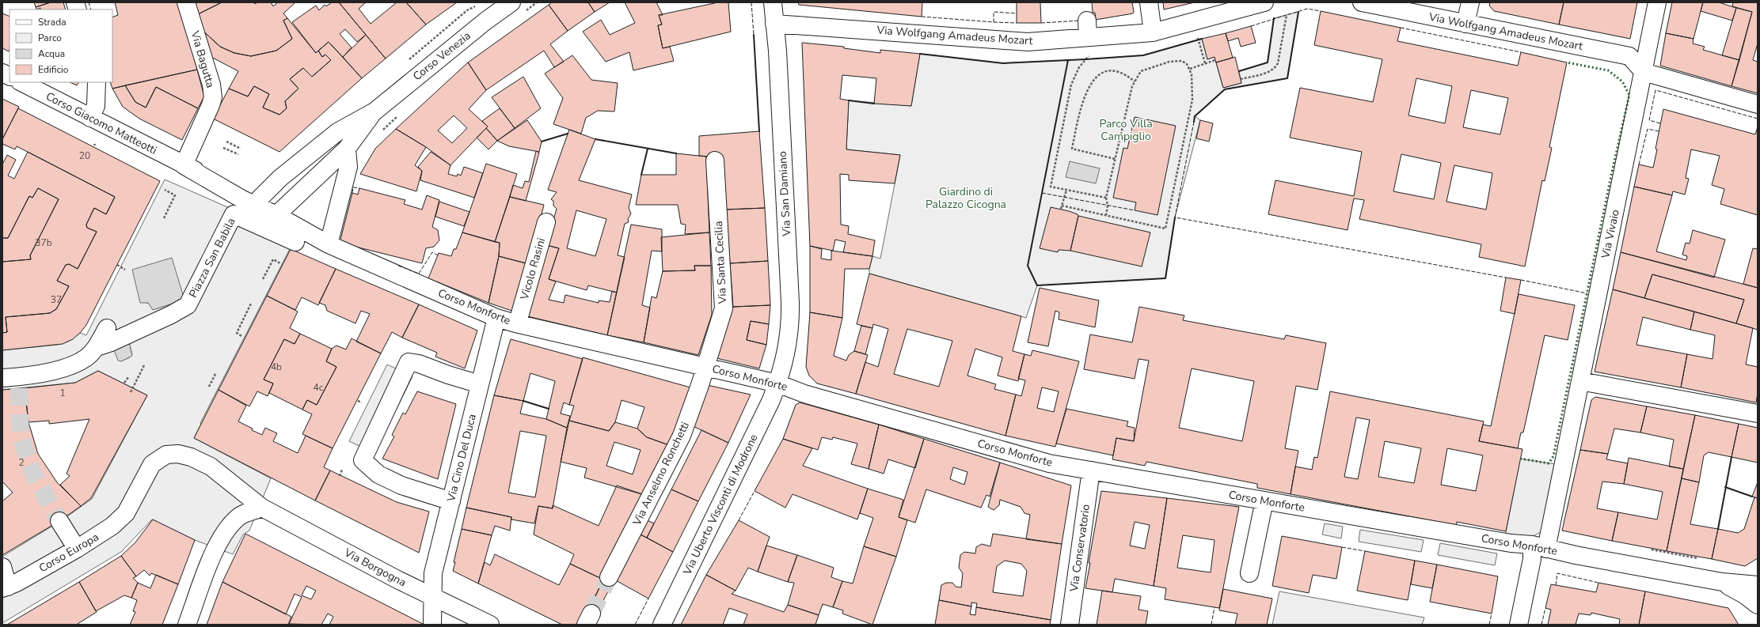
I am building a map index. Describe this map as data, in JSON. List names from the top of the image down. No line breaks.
{"streets":{"street":["Via Wolfgang Amadeus Mozart","Corso Venezia","Via Bagutta","Corso Giacomo Matteotti","Via San Damiano","Via Vivaio","Piazza San Babila","Via Santa Cecilia","Vicolo Rasini","Corso Monforte","Via Cino Del Duca","Via Anselmo Ronchetti","Via Uberto Visconti di Modrone","Via Conservatorio","Corso Europa","Via Borgogna"]},"crossings":[["Via Wolfgang Amadeus Mozart","Via San Damiano"],["Via Wolfgang Amadeus Mozart","Via Vivaio"],["Via Bagutta","Corso Giacomo Matteotti"],["Via San Damiano","Corso Monforte"],["Via San Damiano","Via Uberto Visconti di Modrone"],["Via Vivaio","Corso Monforte"],["Via Santa Cecilia","Corso Monforte"],["Via Santa Cecilia","Via Anselmo Ronchetti"],["Corso Monforte","Via Cino Del Duca"],["Corso Monforte","Via Anselmo Ronchetti"],["Corso Monforte","Via Uberto Visconti di Modrone"],["Corso Monforte","Via Conservatorio"],["Via Cino Del Duca","Via Borgogna"],["Corso Europa","Via Borgogna"]],"parks":["Parco Villa Campiglio","Giardino di Palazzo Cicogna"],"house_numbers":["20","37b","37","4b","4c","1","2"],"legend":["Strada","Parco","Acqua","Edificio"]}
